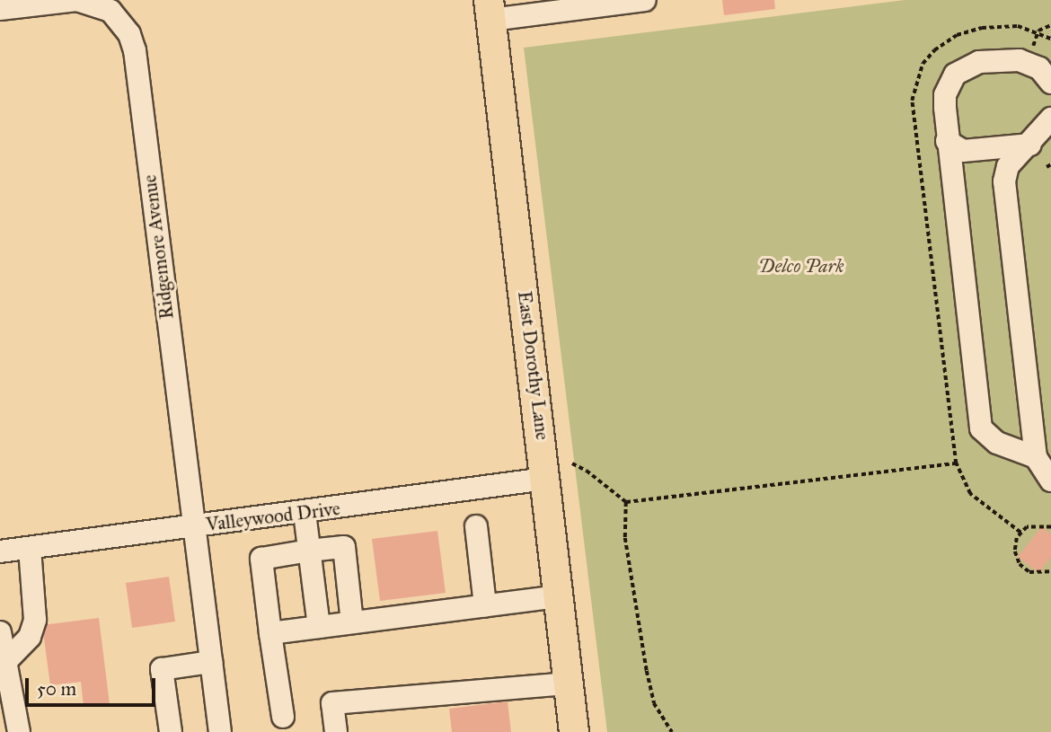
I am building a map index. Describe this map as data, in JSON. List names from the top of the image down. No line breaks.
{"streets":{"main road":["East Dorothy Lane"],"street":["Ridgemore Avenue","Valleywood Drive"]},"crossings":[["Ridgemore Avenue","Valleywood Drive"],["East Dorothy Lane","Valleywood Drive"]],"parks":["Delco Park"],"scale_bar":"50 m"}
